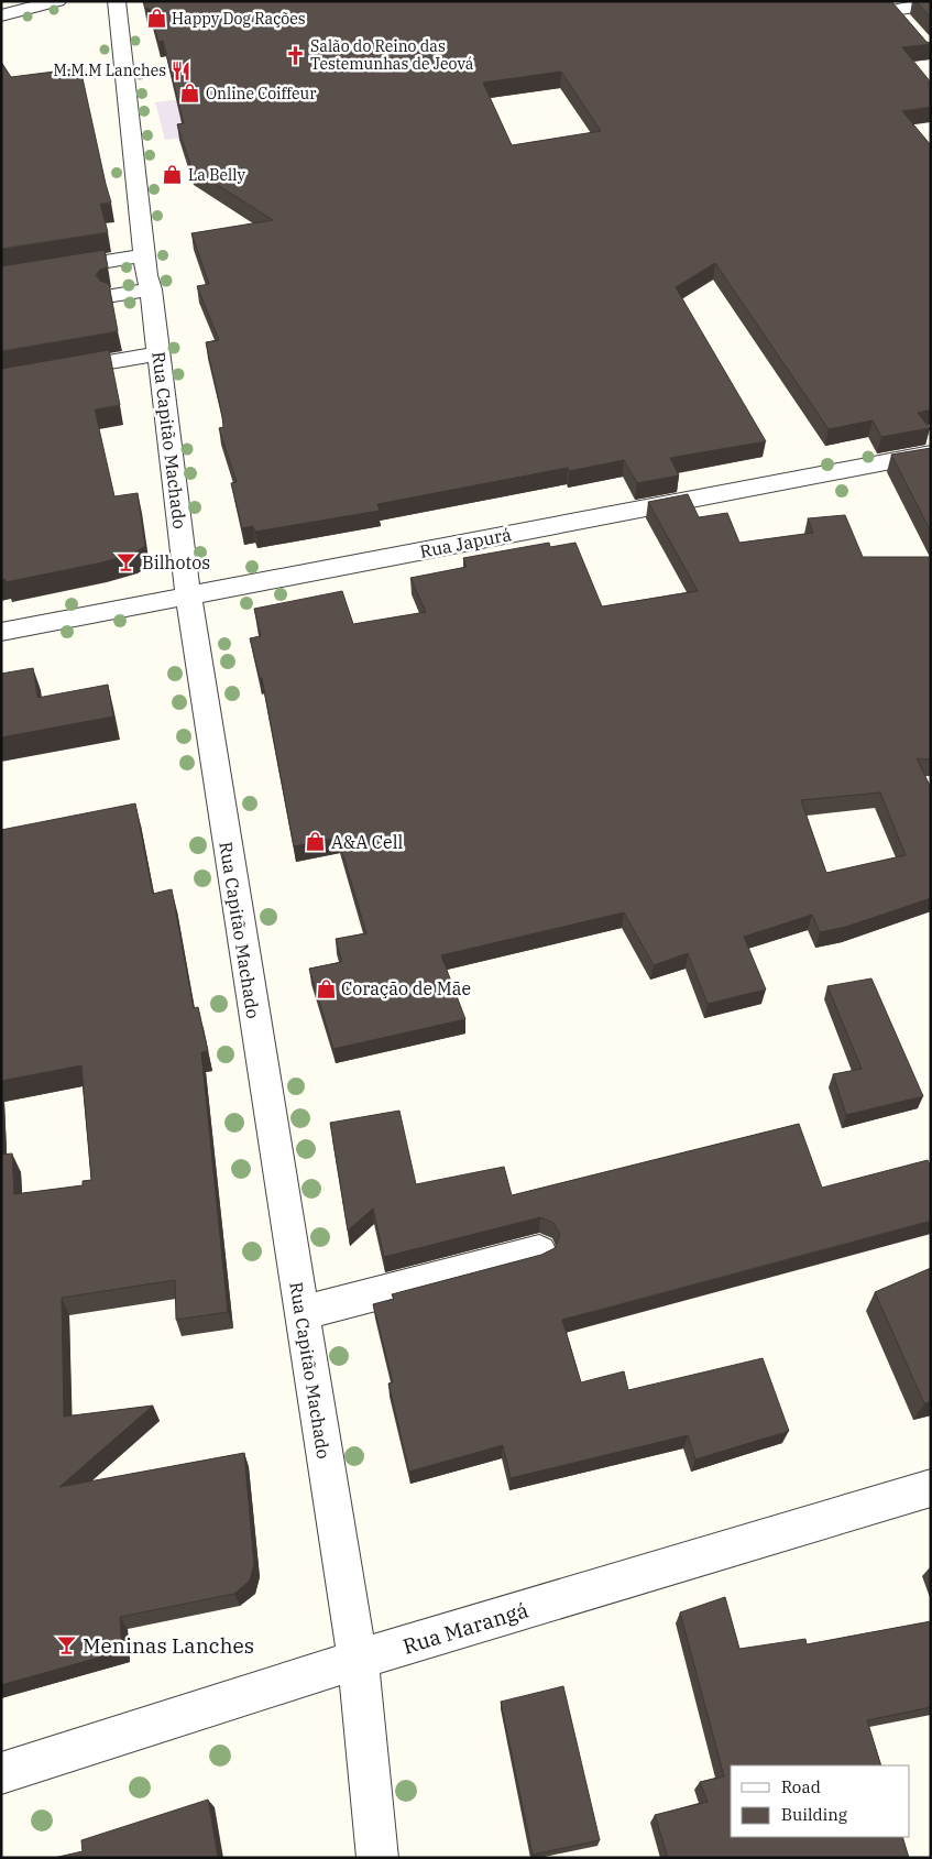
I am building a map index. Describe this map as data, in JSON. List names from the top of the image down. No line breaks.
{"streets":{"street":["Rua Capitão Machado","Rua Japurá","Rua Marangá"]},"crossings":[["Rua Capitão Machado","Rua Japurá"],["Rua Capitão Machado","Rua Marangá"]],"places":{"shop":["Happy Dog Rações","Online Coiffeur","La Belly","A&A Cell","Coração de Mãe"],"church":["Salão do Reino das Testemunhas de Jeová"],"restaurant":["M.M.M Lanches"],"bar":["Bilhotos","Meninas Lanches"]},"legend":["Road","Building"]}
